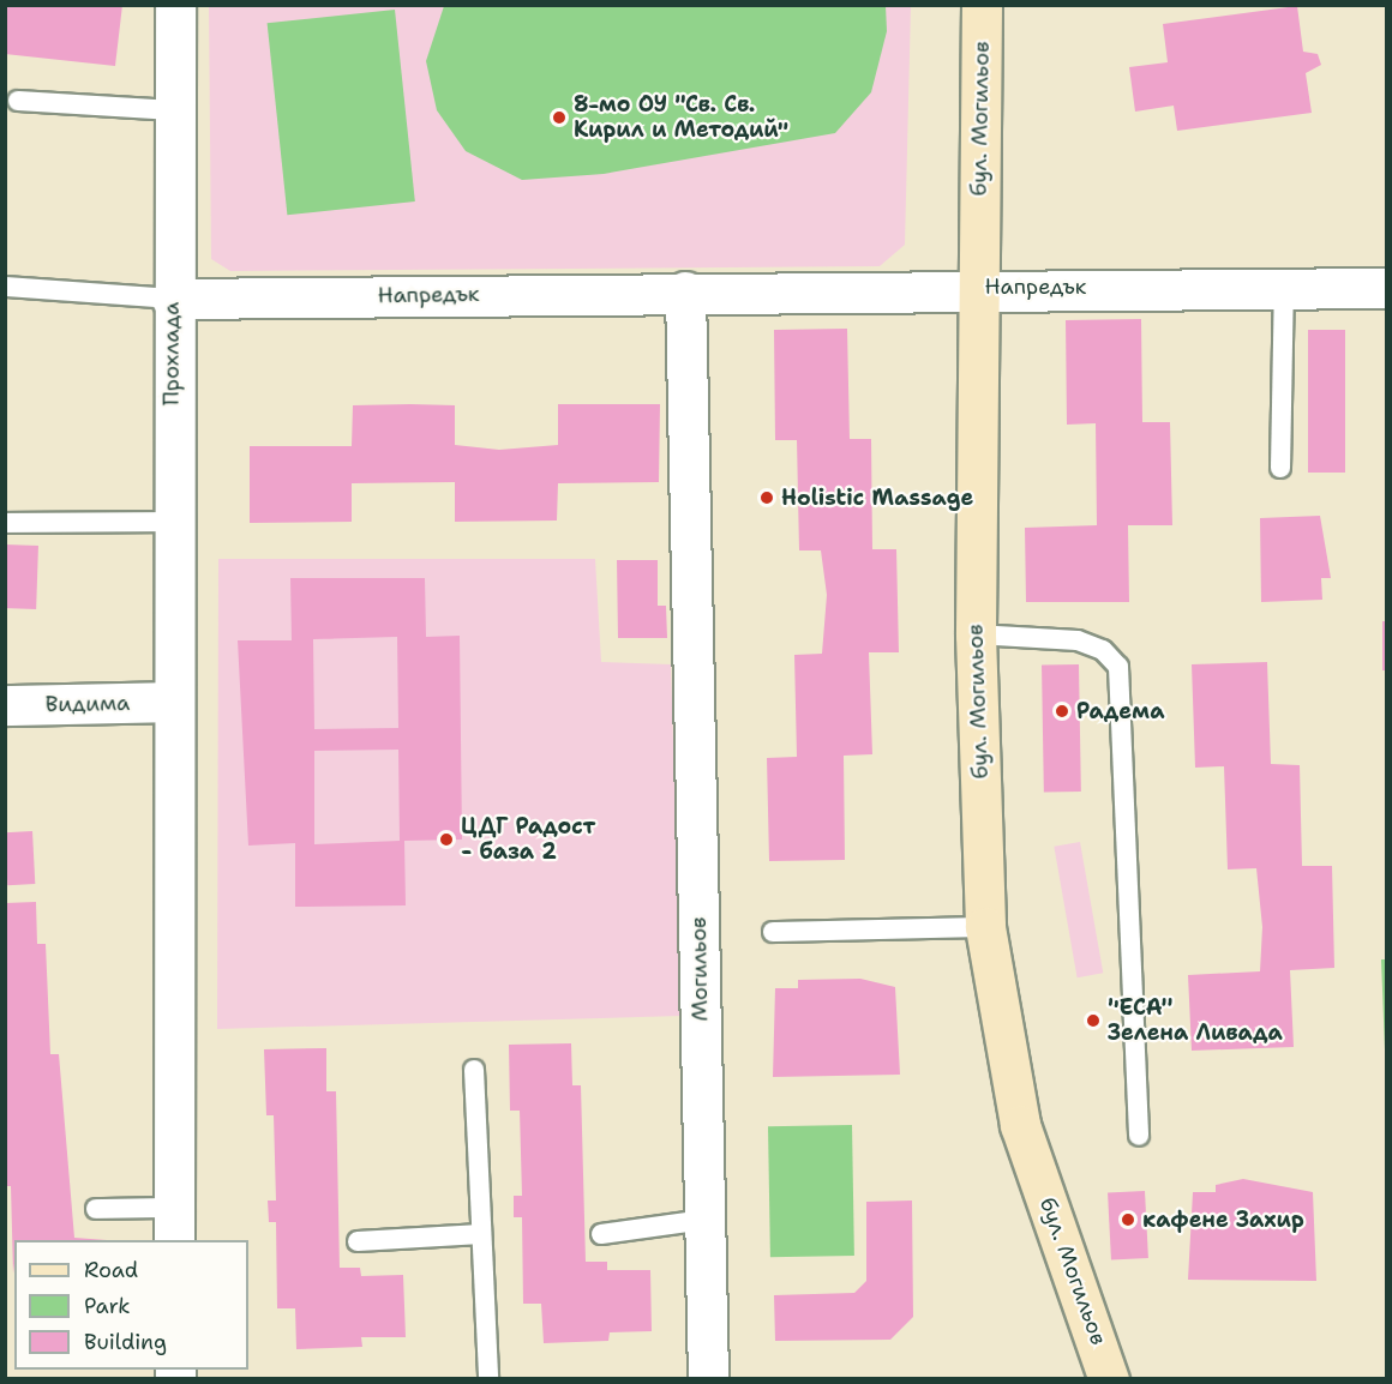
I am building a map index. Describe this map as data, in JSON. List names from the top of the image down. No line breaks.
{"streets":{"street":["бул. Могильов","Напредък","Прохлада","Видима","Могильов"]},"crossings":[["бул. Могильов","Напредък"],["Напредък","Прохлада"],["Напредък","Могильов"],["Прохлада","Видима"]],"places":["8-мо ОУ \"Св. Св. Кирил и Методий\"","Holistic Massage","Радема","ЦДГ Радост - база 2","''ЕСА'' Зелена Ливада","кафене Захир"],"legend":["Road","Park","Building"]}
